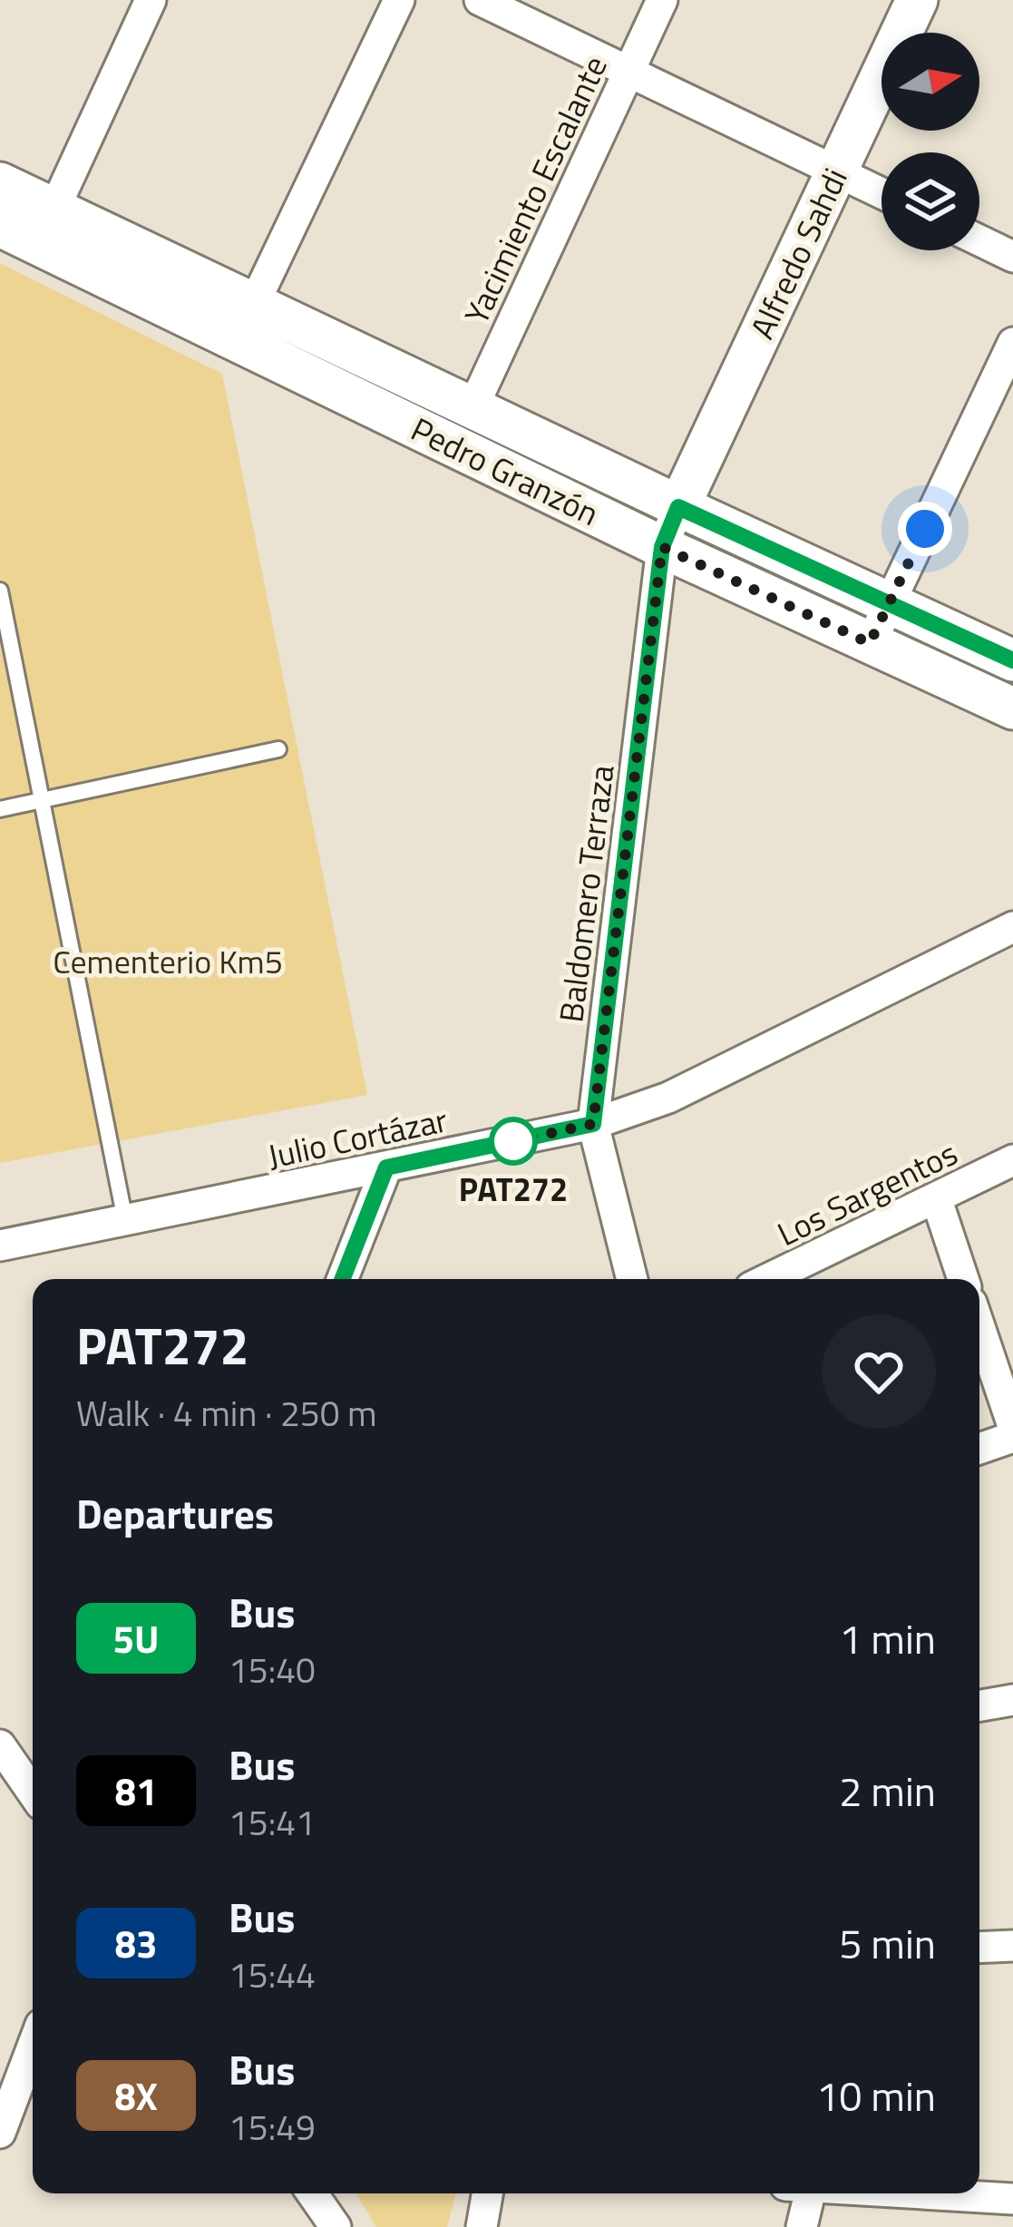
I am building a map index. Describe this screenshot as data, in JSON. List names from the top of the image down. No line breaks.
{"streets":{"main road":["Alfredo Sahdi","Pedro Granzón"],"street":["Yacimiento Escalante","Baldomero Terraza","Julio Cortázar","Los Sargentos"]},"crossings":[["Yacimiento Escalante","Pedro Granzón"],["Alfredo Sahdi","Pedro Granzón"],["Alfredo Sahdi","Baldomero Terraza"],["Pedro Granzón","Baldomero Terraza"],["Baldomero Terraza","Julio Cortázar"]],"parks":["Cementerio Km5"],"places":["PAT272"],"lines":["bus line 5U"],"north":"right","page":{"heading":[["PAT272","Walk · 4 min · 250 m"],"Departures"],"list":[{"mark":"5U","name":"Bus","note":"15:40","value":"1 min"},{"mark":"81","name":"Bus","note":"15:41","value":"2 min"},{"mark":"83","name":"Bus","note":"15:44","value":"5 min"},{"mark":"8X","name":"Bus","note":"15:49","value":"10 min"}]}}
